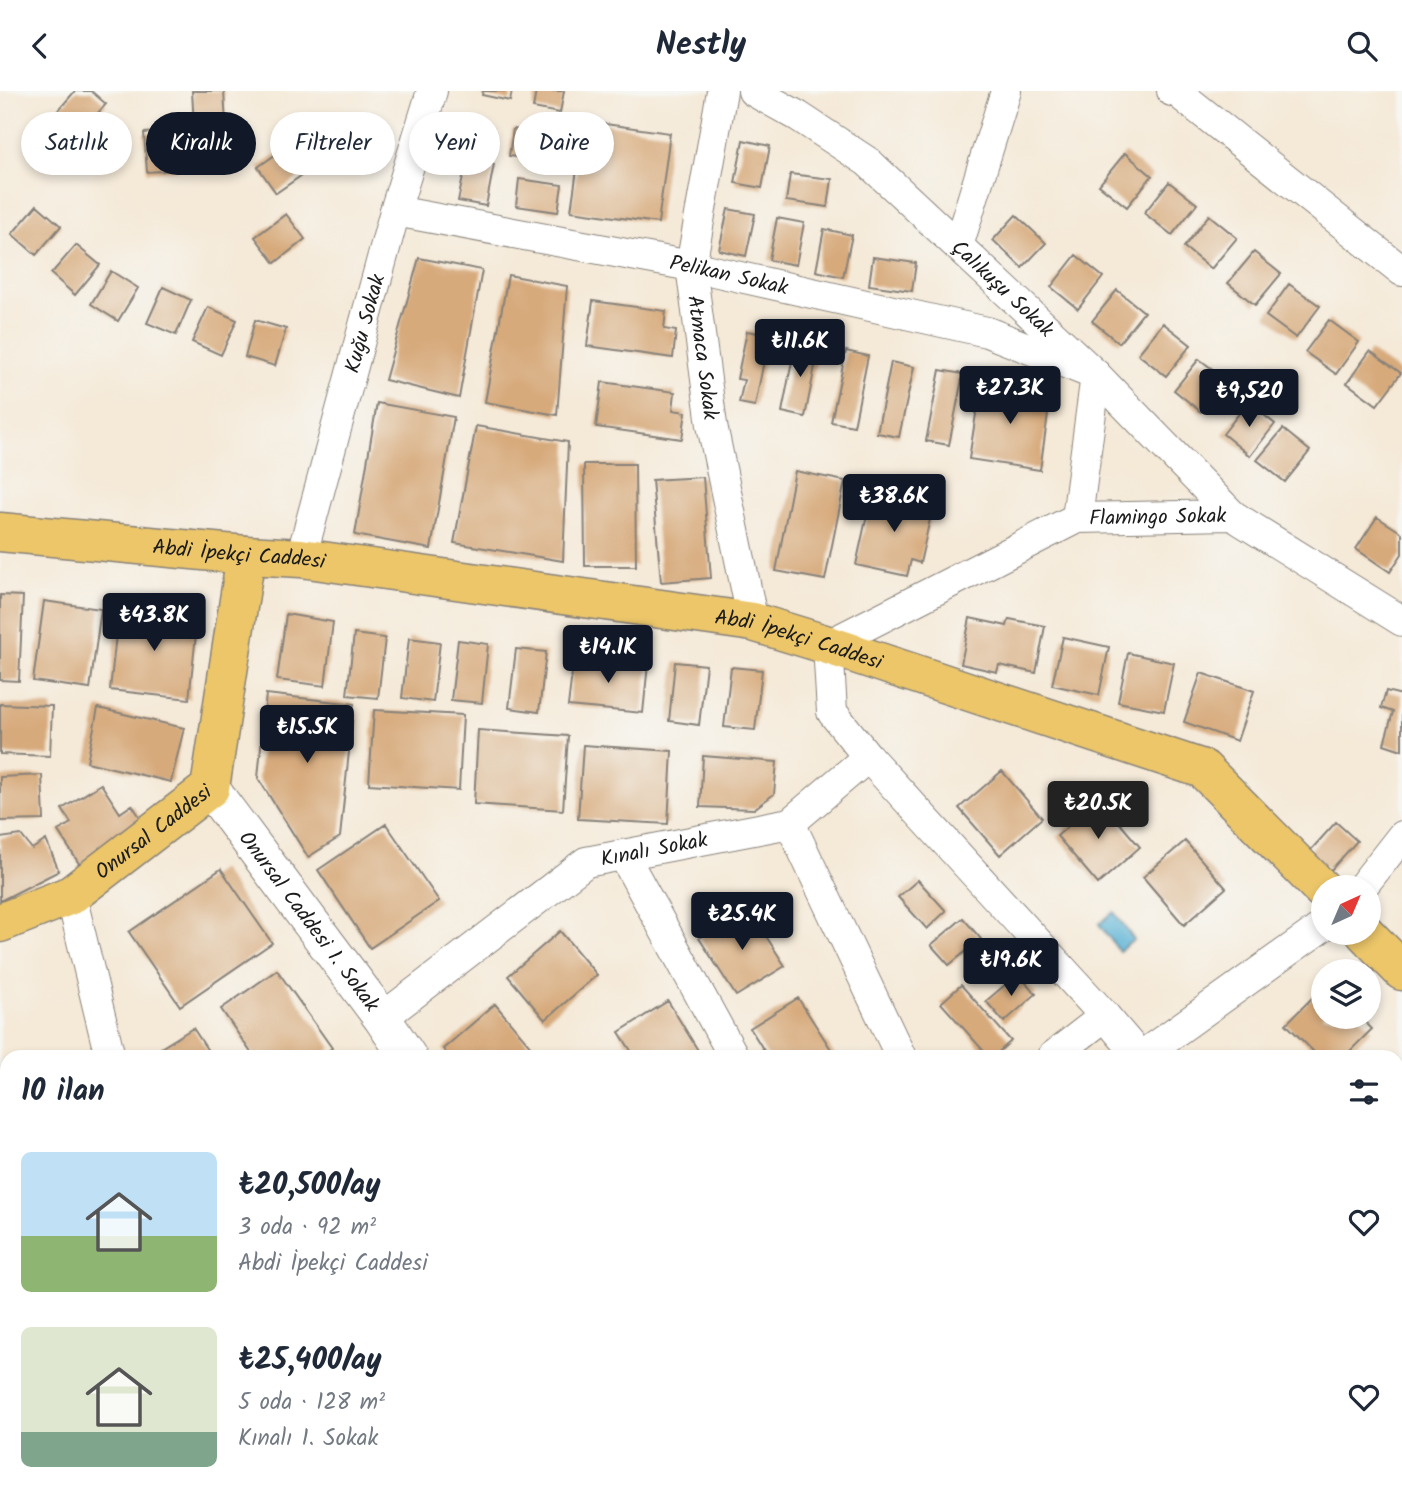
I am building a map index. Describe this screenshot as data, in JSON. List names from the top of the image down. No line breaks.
{"streets":{"main road":["Abdi İpekçi Caddesi","Onursal Caddesi"],"street":["Pelikan Sokak","Çalıkuşu Sokak","Kuğu Sokak","Atmaca Sokak","Flamingo Sokak","Kınalı Sokak","Onursal Caddesi 1. Sokak"]},"crossings":[["Pelikan Sokak","Çalıkuşu Sokak"],["Pelikan Sokak","Kuğu Sokak"],["Pelikan Sokak","Atmaca Sokak"],["Çalıkuşu Sokak","Flamingo Sokak"],["Kuğu Sokak","Abdi İpekçi Caddesi"],["Atmaca Sokak","Abdi İpekçi Caddesi"],["Flamingo Sokak","Abdi İpekçi Caddesi"],["Abdi İpekçi Caddesi","Onursal Caddesi"],["Onursal Caddesi","Onursal Caddesi 1. Sokak"],["Kınalı Sokak","Onursal Caddesi 1. Sokak"]],"north":"top right","page":{"header":"Nestly","chip":["Satılık","Kiralık","Filtreler","Yeni","Daire"],"price":["₺11.6K","₺27.3K","₺9,520","₺38.6K","₺43.8K","₺14.1K","₺15.5K","₺20.5K","₺25.4K","₺19.6K"],"heading":"10 ilan","list":[{"name":"₺20,500/ay","note":"3 oda · 92 m² · Abdi İpekçi Caddesi"},{"name":"₺25,400/ay","note":"5 oda · 128 m² · Kınalı 1. Sokak"}]}}
